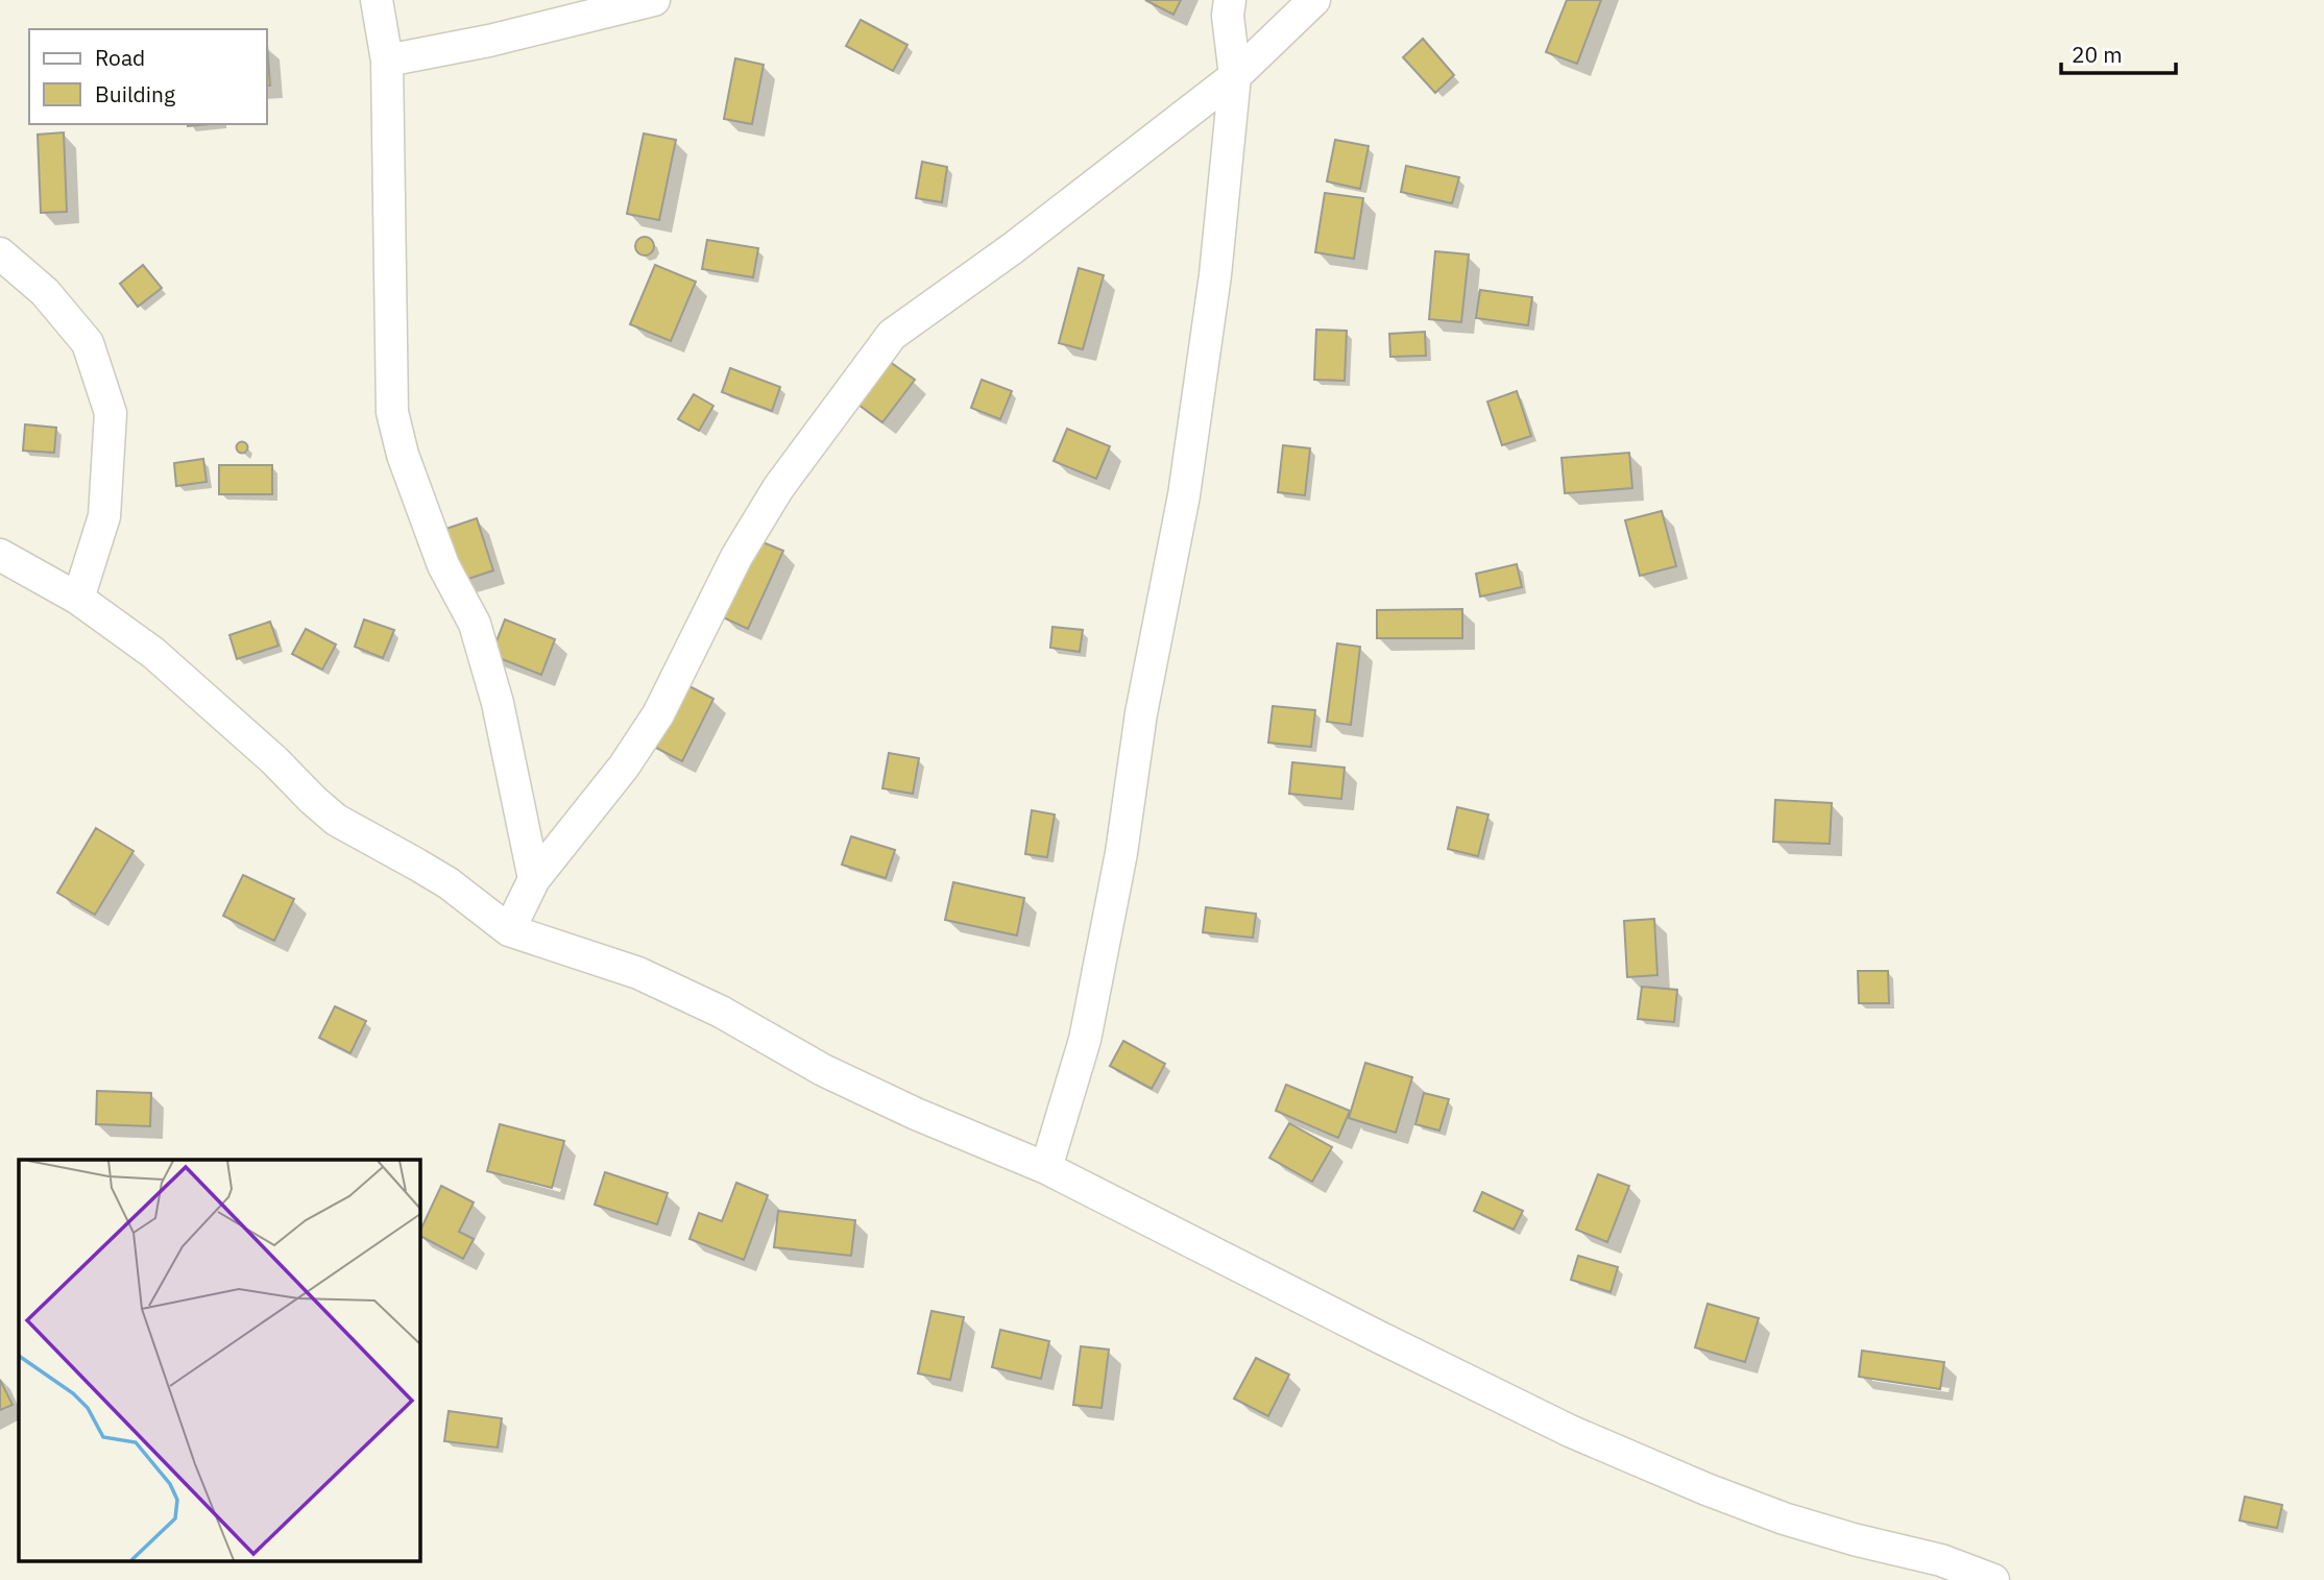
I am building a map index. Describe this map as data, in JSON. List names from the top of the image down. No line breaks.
{"legend":["Road","Building"],"scale_bar":"20 m"}
